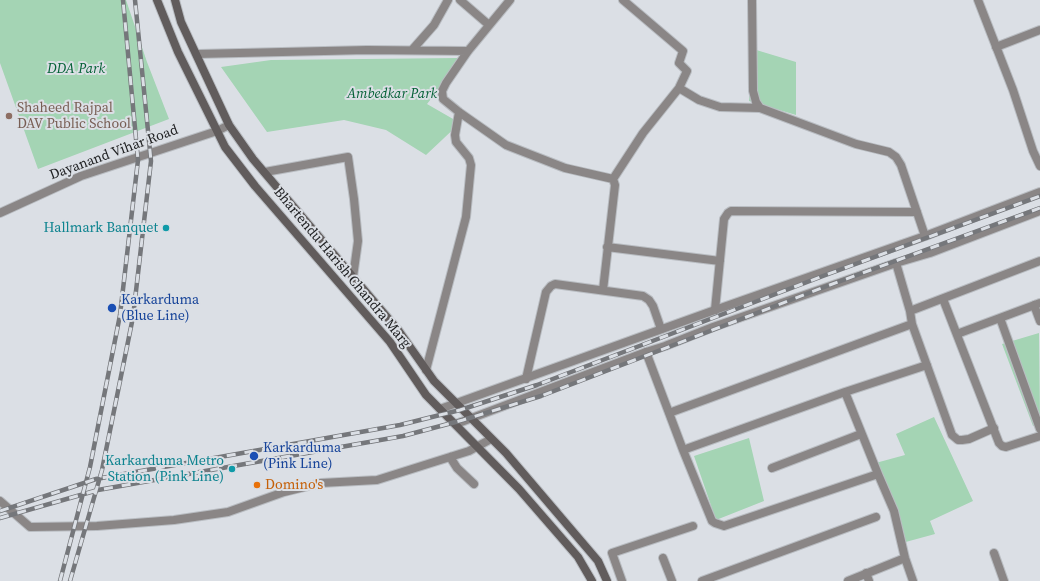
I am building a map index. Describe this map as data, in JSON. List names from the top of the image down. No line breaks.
{"streets":{"main road":["Bhartendu Harish Chandra Marg"],"street":["Dayanand Vihar Road"]},"crossings":[["Dayanand Vihar Road","Bhartendu Harish Chandra Marg"]],"parks":["DDA Park","Ambedkar Park"],"places":["Shaheed Rajpal DAV Public School","Hallmark Banquet","Karkarduma (Blue Line)","Karkarduma (Pink Line)","Karkarduma Metro Station (Pink Line)","Domino's"]}
